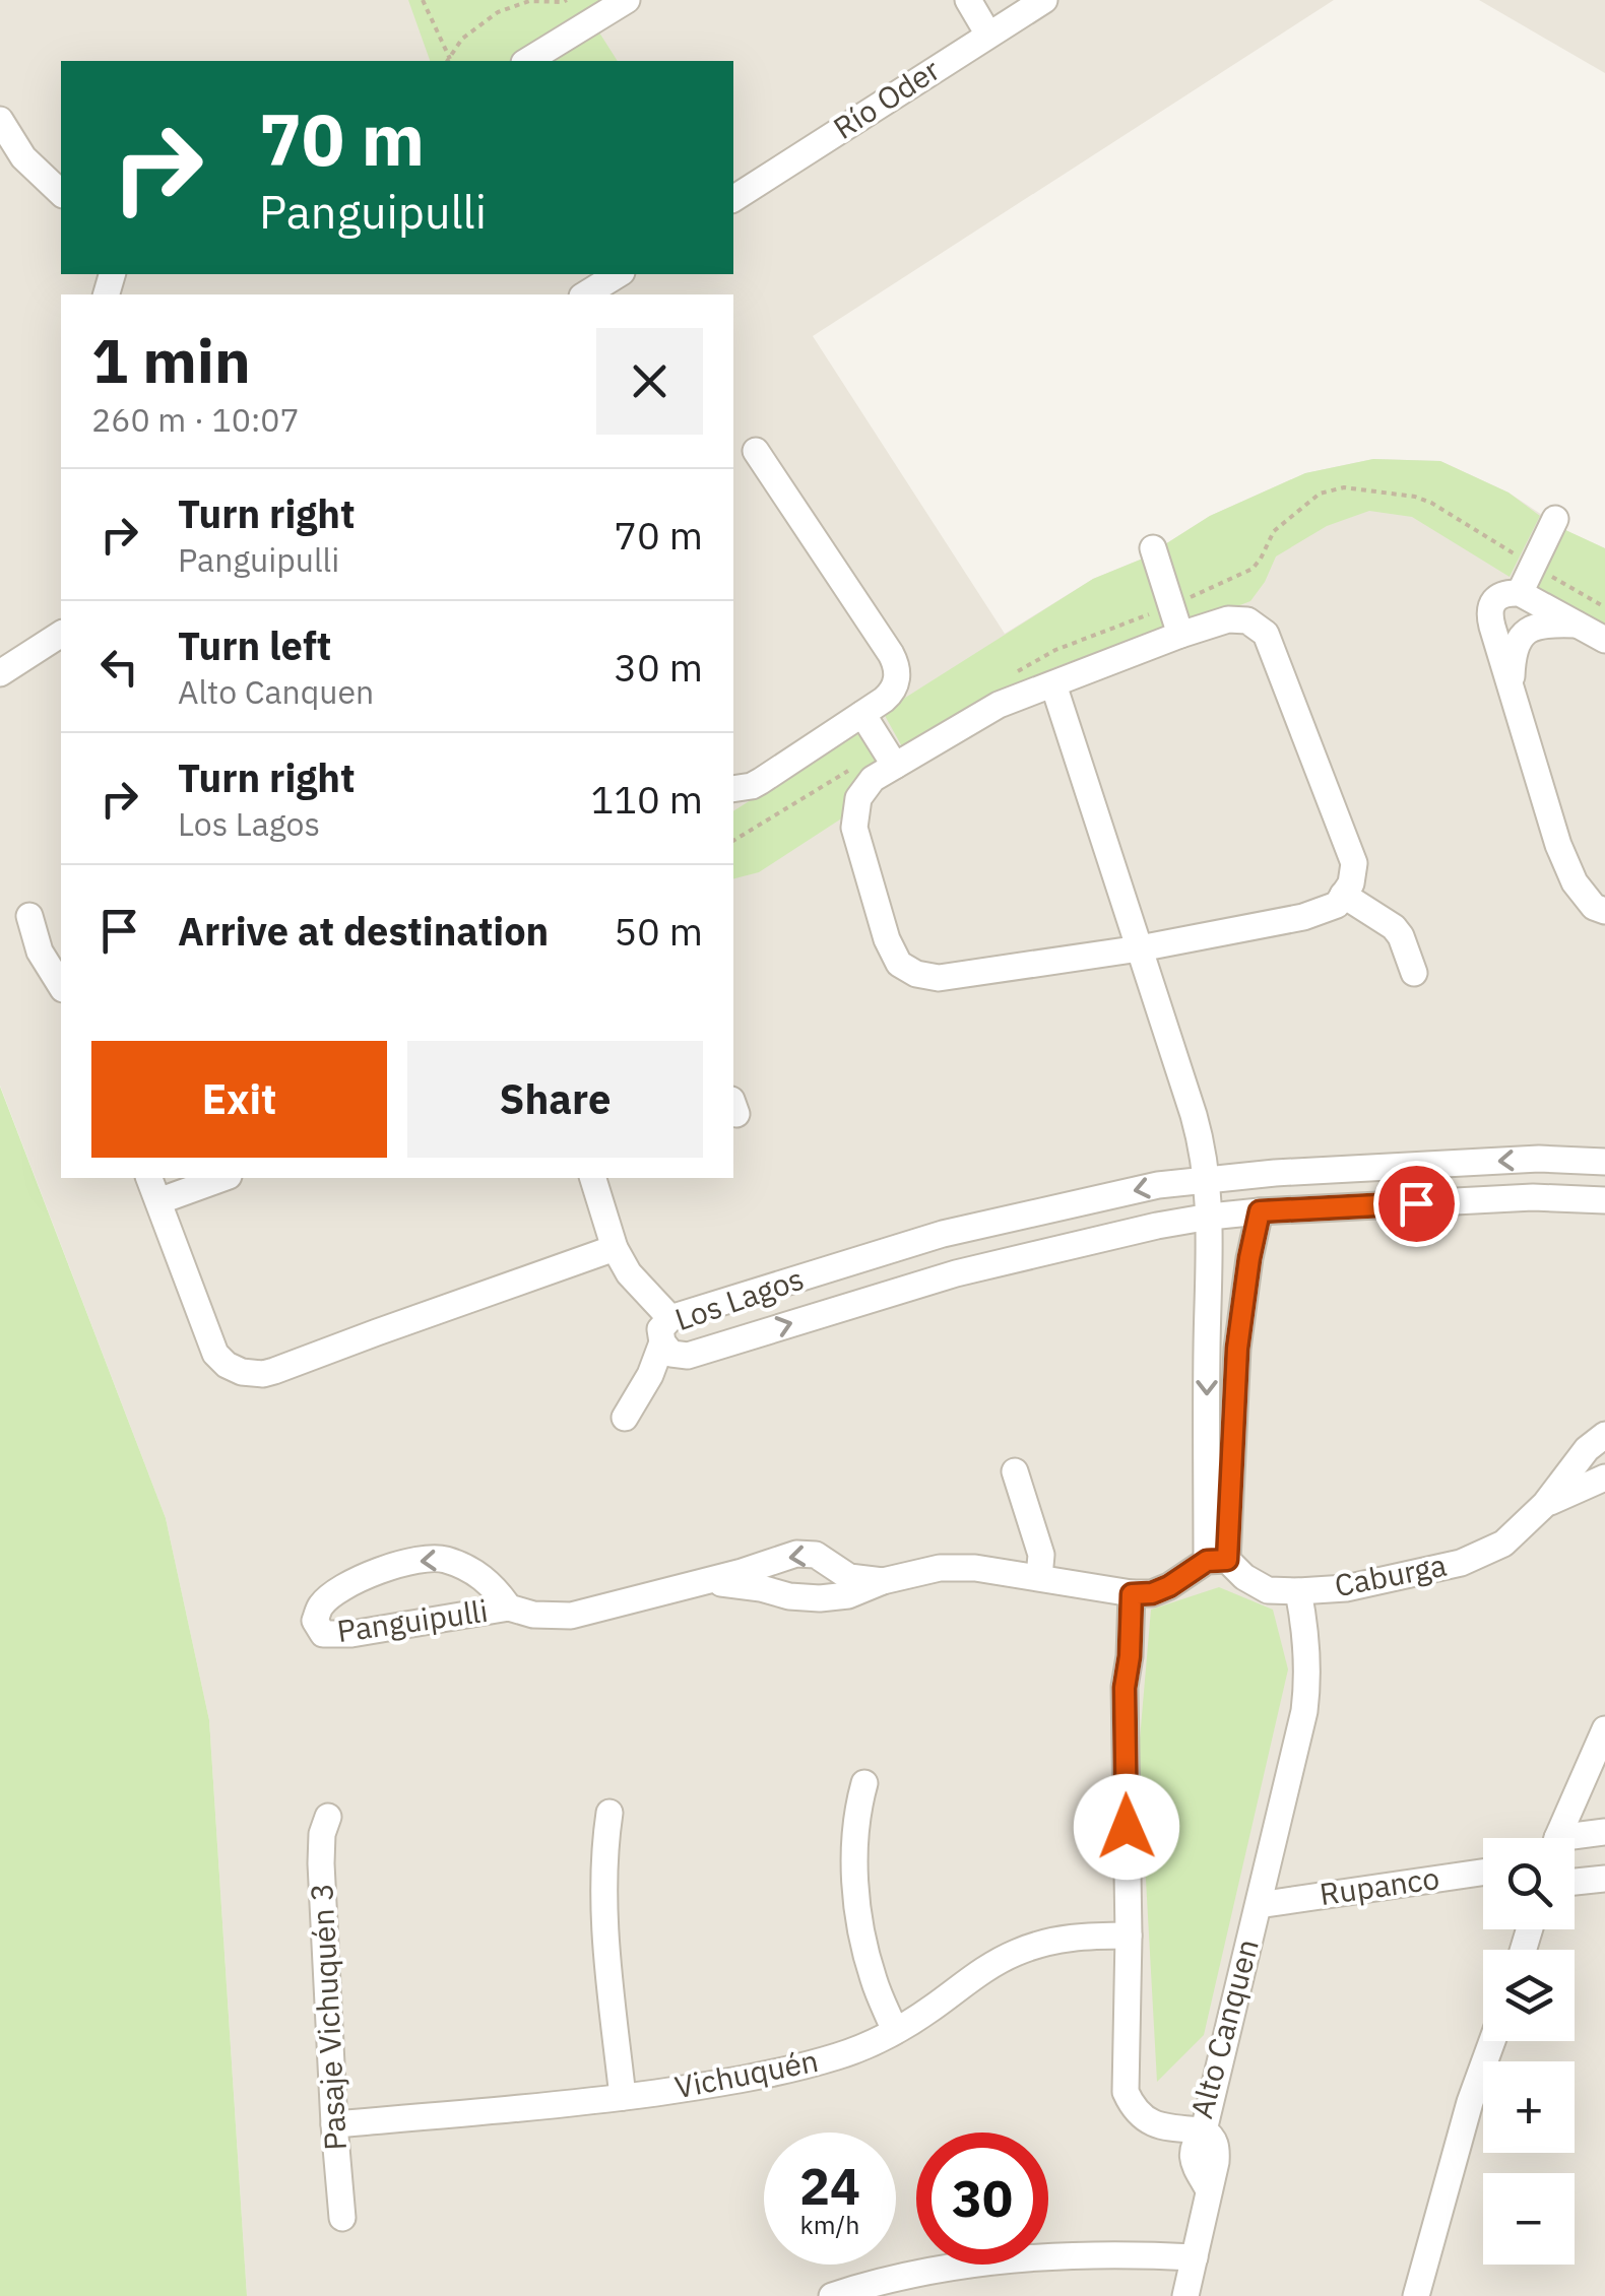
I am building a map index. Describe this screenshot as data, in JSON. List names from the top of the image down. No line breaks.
{"streets":{"street":["Río Oder","Los Lagos","Caburga","Panguipulli","Rupanco","Pasaje Vichuquén 3","Alto Canquen","Vichuquén"]},"crossings":[["Caburga","Panguipulli"],["Caburga","Alto Canquen"],["Panguipulli","Alto Canquen"],["Rupanco","Alto Canquen"],["Pasaje Vichuquén 3","Vichuquén"],["Alto Canquen","Vichuquén"]],"page":{"turn":["70 m","Panguipulli"],"heading":["1 min","260 m · 10:07"],"list":[{"name":"Turn right","note":"Panguipulli","value":"70 m"},{"name":"Turn left","note":"Alto Canquen","value":"30 m"},{"name":"Turn right","note":"Los Lagos","value":"110 m"},{"name":"Arrive at destination","value":"50 m"}],"buttons":["Exit","Share"],"map_buttons":["+","−"],"speed":"24 km/h","limit":"30"}}
